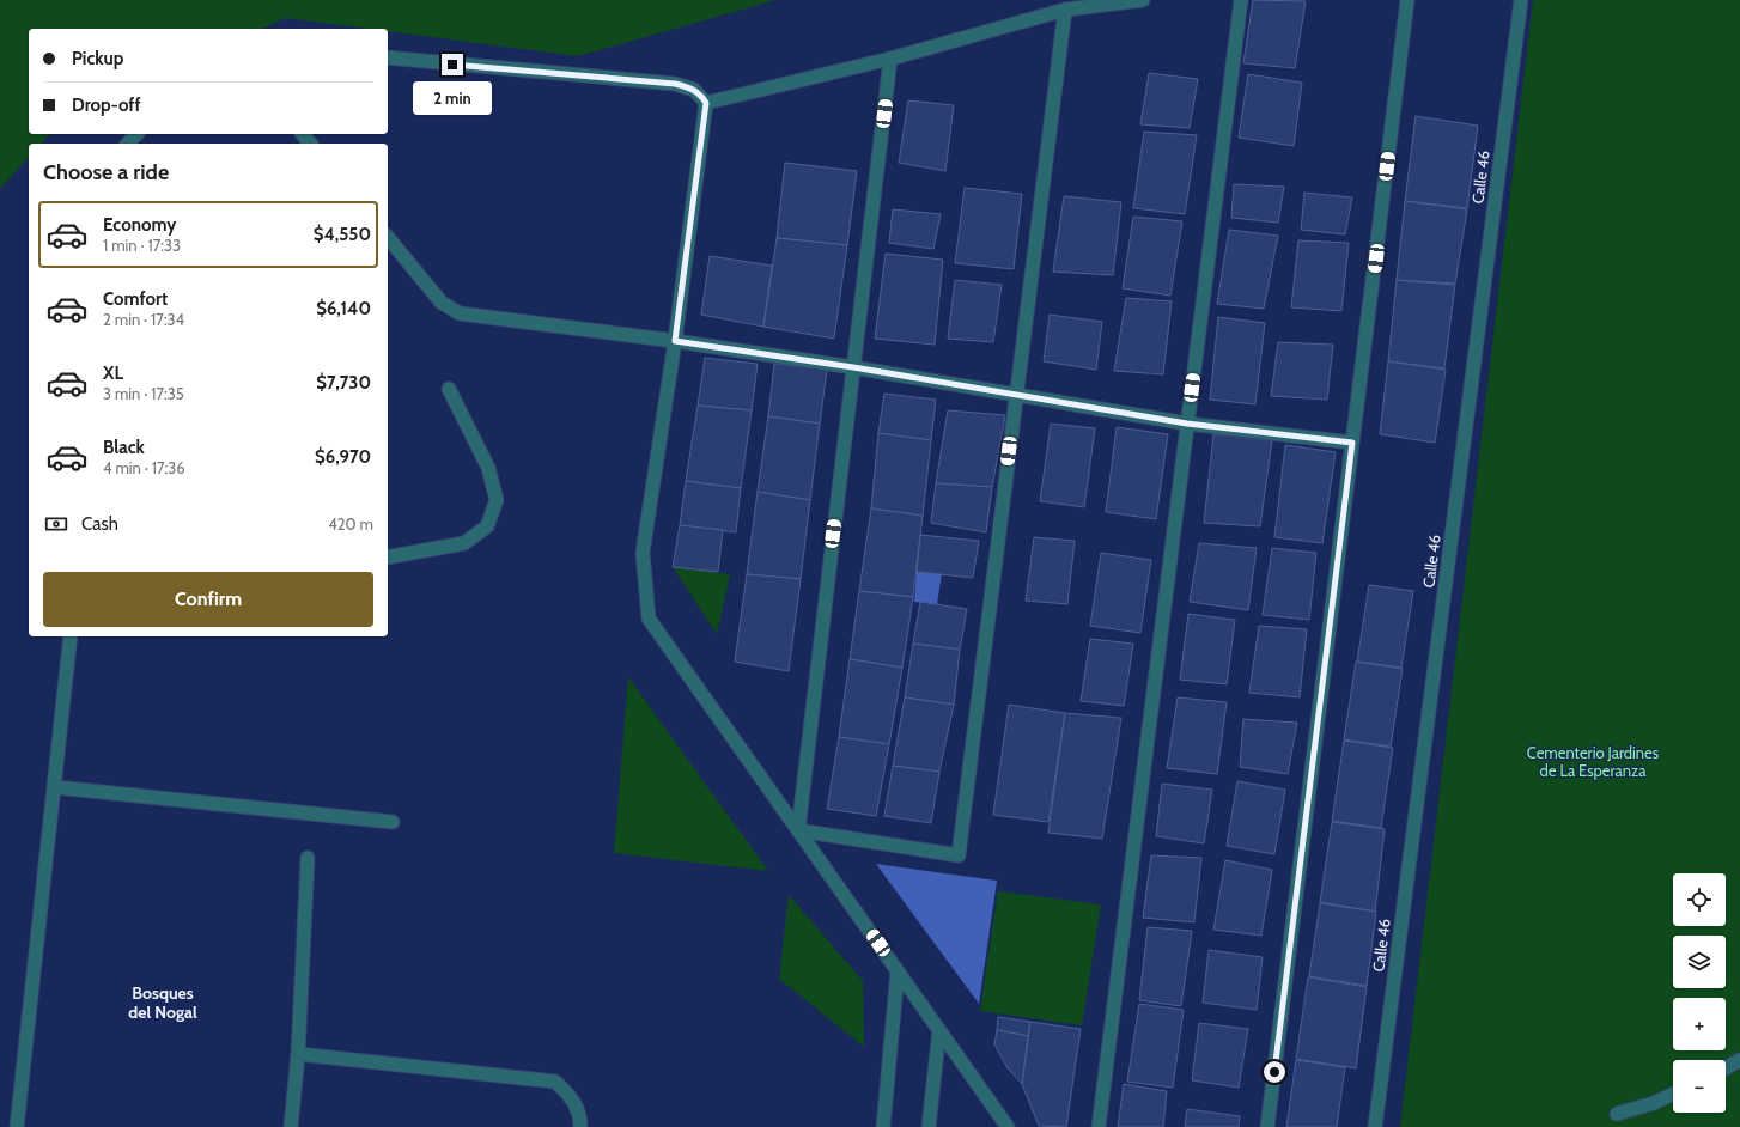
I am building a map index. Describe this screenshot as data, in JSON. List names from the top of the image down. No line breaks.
{"streets":{"street":["Calle 46"]},"districts":["Bosques del Nogal"],"parks":["Cementerio Jardines de La Esperanza"],"page":{"banner":["Pickup","Drop-off"],"bubble":"2 min","heading":"Choose a ride","list":[{"name":"Economy","note":"1 min · 17:33","value":"$4,550"},{"name":"Comfort","note":"2 min · 17:34","value":"$6,140"},{"name":"XL","note":"3 min · 17:35","value":"$7,730"},{"name":"Black","note":"4 min · 17:36","value":"$6,970"}],"pay":["Cash","420 m"],"buttons":"Confirm","map_buttons":["+","−"]}}
